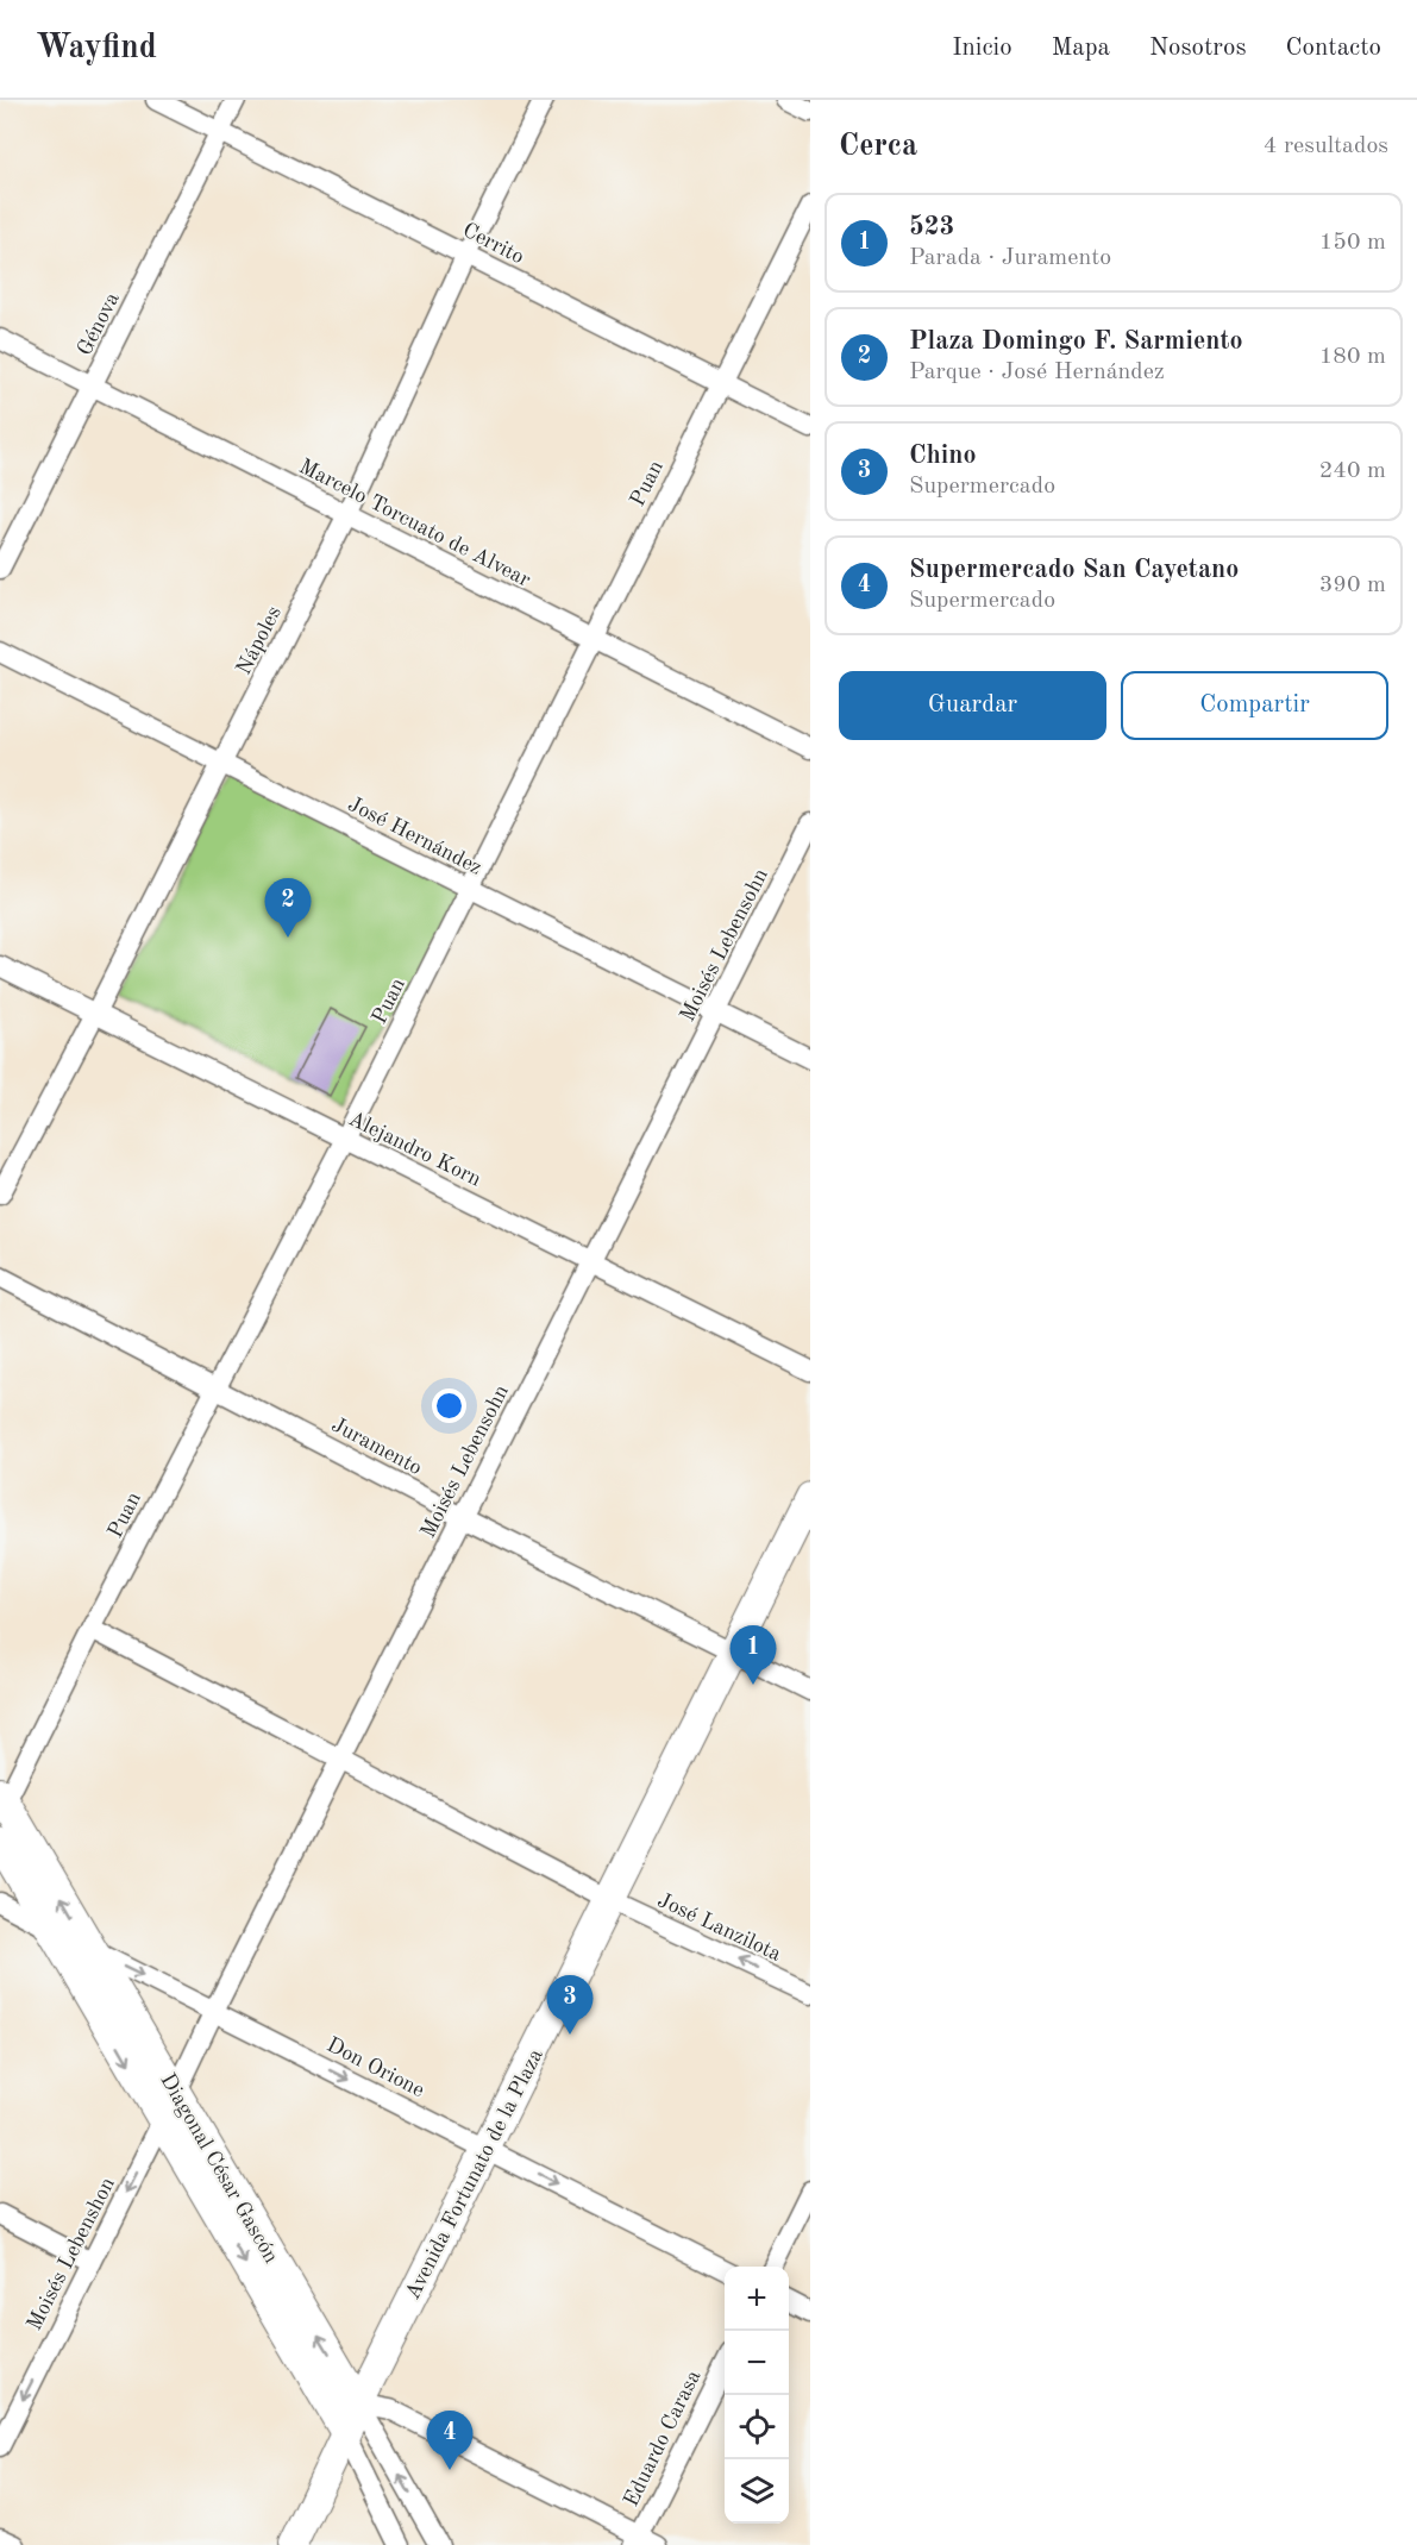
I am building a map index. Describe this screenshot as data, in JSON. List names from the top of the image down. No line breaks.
{"streets":{"street":["Cerrito","Génova","Puan","Marcelo Torcuato de Alvear","Nápoles","José Hernández","Moisés Lebensohn","Alejandro Korn","Juramento","José Lanzilota","Don Orione","Diagonal César Gascón","Avenida Fortunato de la Plaza","Moisés Lebenshon","Eduardo Carasa"]},"crossings":[["Cerrito","Génova"],["Cerrito","Puan"],["Cerrito","Nápoles"],["Génova","Marcelo Torcuato de Alvear"],["Puan","Marcelo Torcuato de Alvear"],["Puan","José Hernández"],["Puan","Alejandro Korn"],["Puan","Juramento"],["Puan","José Lanzilota"],["Puan","Diagonal César Gascón"],["Marcelo Torcuato de Alvear","Nápoles"],["Nápoles","José Hernández"],["Nápoles","Alejandro Korn"],["José Hernández","Moisés Lebensohn"],["Moisés Lebensohn","Alejandro Korn"],["Moisés Lebensohn","Juramento"],["Moisés Lebensohn","José Lanzilota"],["Moisés Lebensohn","Don Orione"],["Moisés Lebensohn","Diagonal César Gascón"],["Moisés Lebensohn","Moisés Lebenshon"],["Juramento","Avenida Fortunato de la Plaza"],["José Lanzilota","Avenida Fortunato de la Plaza"],["Don Orione","Diagonal César Gascón"],["Don Orione","Avenida Fortunato de la Plaza"],["Diagonal César Gascón","Avenida Fortunato de la Plaza"],["Diagonal César Gascón","Moisés Lebenshon"]],"one_way":["Don Orione","Moisés Lebenshon"],"page":{"header":"Wayfind","nav":["Inicio","Mapa","Nosotros","Contacto"],"heading":["Cerca","4 resultados"],"list":[{"mark":"1","name":"523","note":"Parada · Juramento","value":"150 m"},{"mark":"2","name":"Plaza Domingo F. Sarmiento","note":"Parque · José Hernández","value":"180 m"},{"mark":"3","name":"Chino","note":"Supermercado","value":"240 m"},{"mark":"4","name":"Supermercado San Cayetano","note":"Supermercado","value":"390 m"}],"buttons":["Guardar","Compartir"],"pins":["2","1","3","4"],"map_buttons":["+","−"]}}
